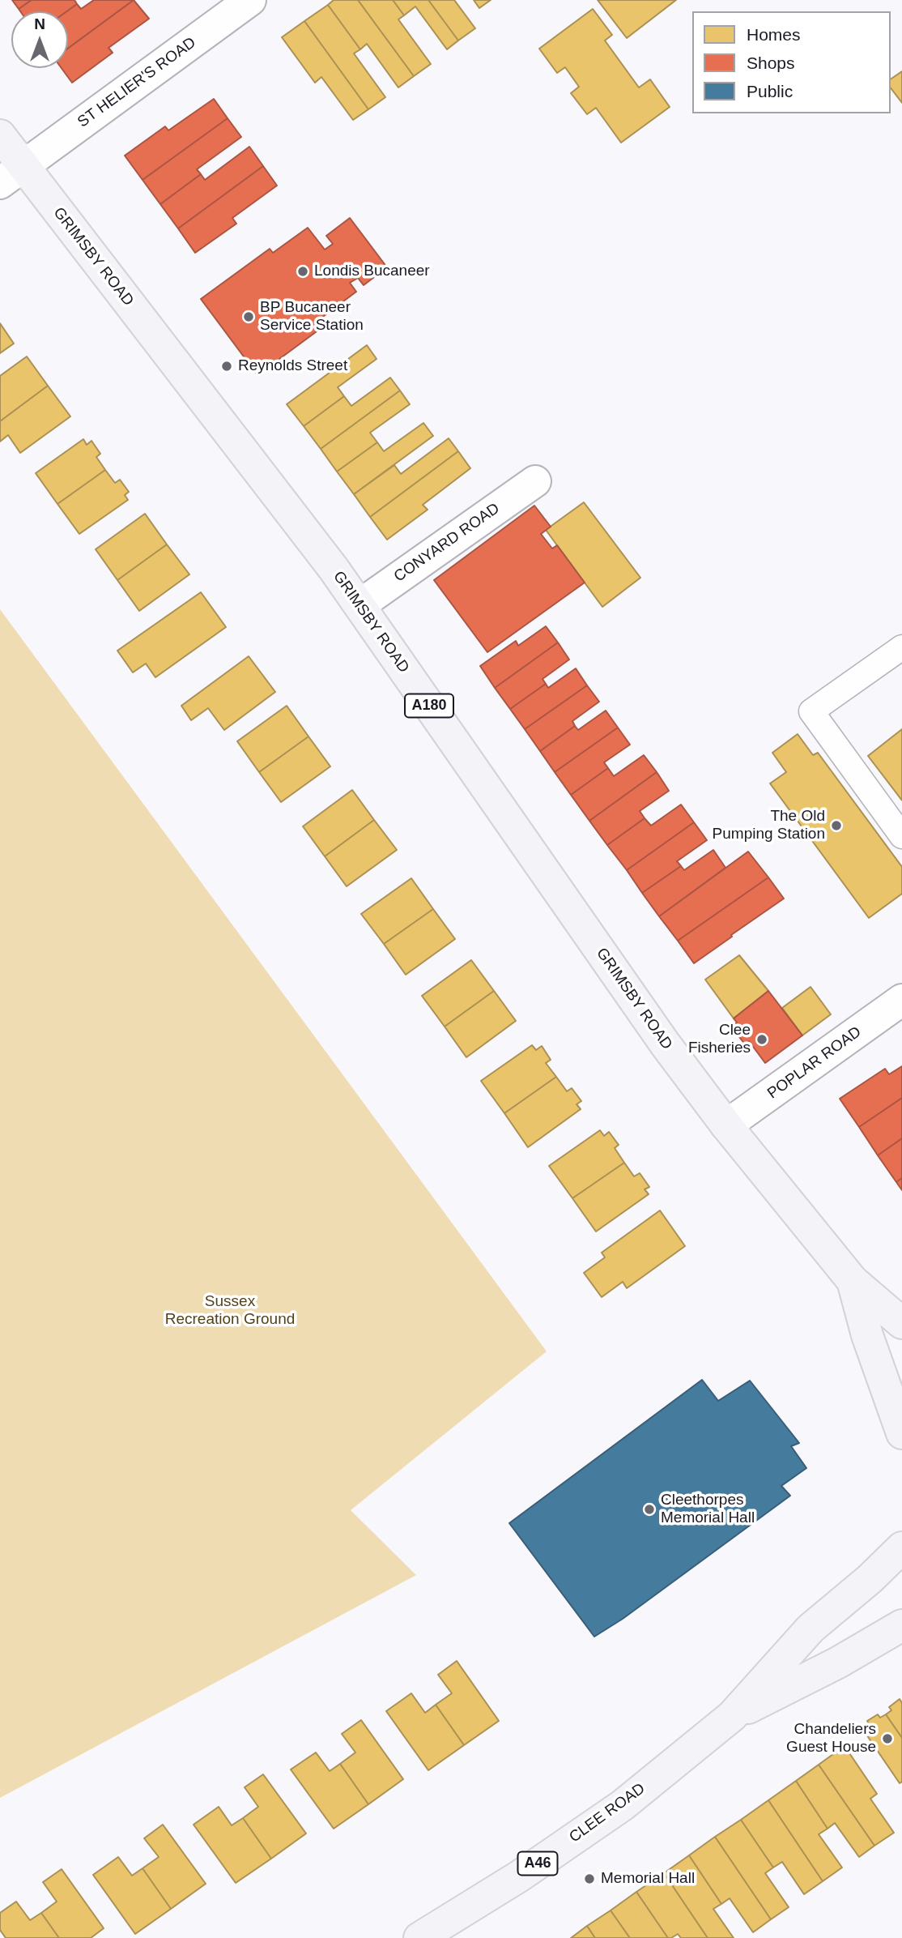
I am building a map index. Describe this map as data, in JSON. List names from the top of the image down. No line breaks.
{"streets":{"main road":["GRIMSBY ROAD","A180","CLEE ROAD","A46"],"street":["ST HELIER'S ROAD","CONYARD ROAD","POPLAR ROAD"]},"crossings":[["ST HELIER'S ROAD","GRIMSBY ROAD"],["GRIMSBY ROAD","CONYARD ROAD"],["GRIMSBY ROAD","POPLAR ROAD"]],"parks":["Sussex Recreation Ground"],"places":["Londis Bucaneer","BP Bucaneer Service Station","Reynolds Street","The Old Pumping Station","Clee Fisheries","Cleethorpes Memorial Hall","Chandeliers Guest House","Memorial Hall"],"legend":["Homes","Shops","Public"],"north":"top"}
